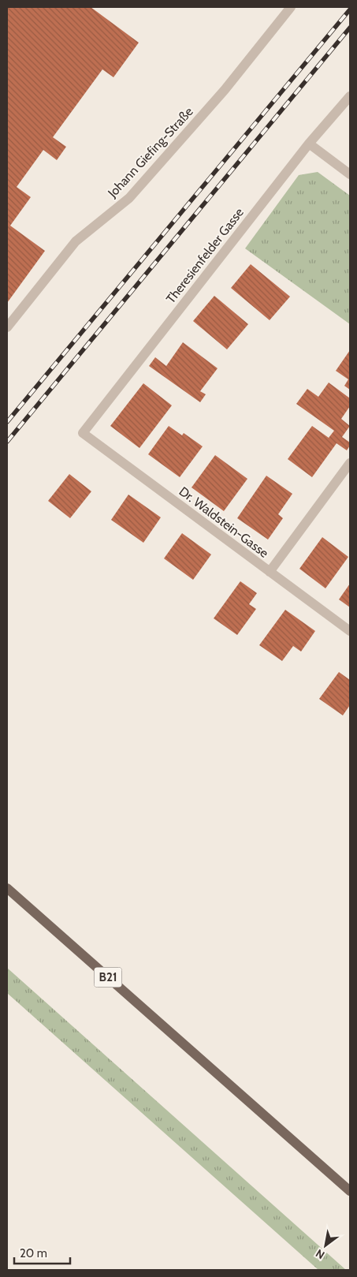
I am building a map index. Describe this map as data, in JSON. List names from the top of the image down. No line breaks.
{"streets":{"main road":["B21"],"street":["Johann Giefing-Straße","Theresienfelder Gasse","Dr. Waldstein-Gasse"]},"crossings":[["Theresienfelder Gasse","Dr. Waldstein-Gasse"]],"scale_bar":"20 m","north":"bottom left"}
